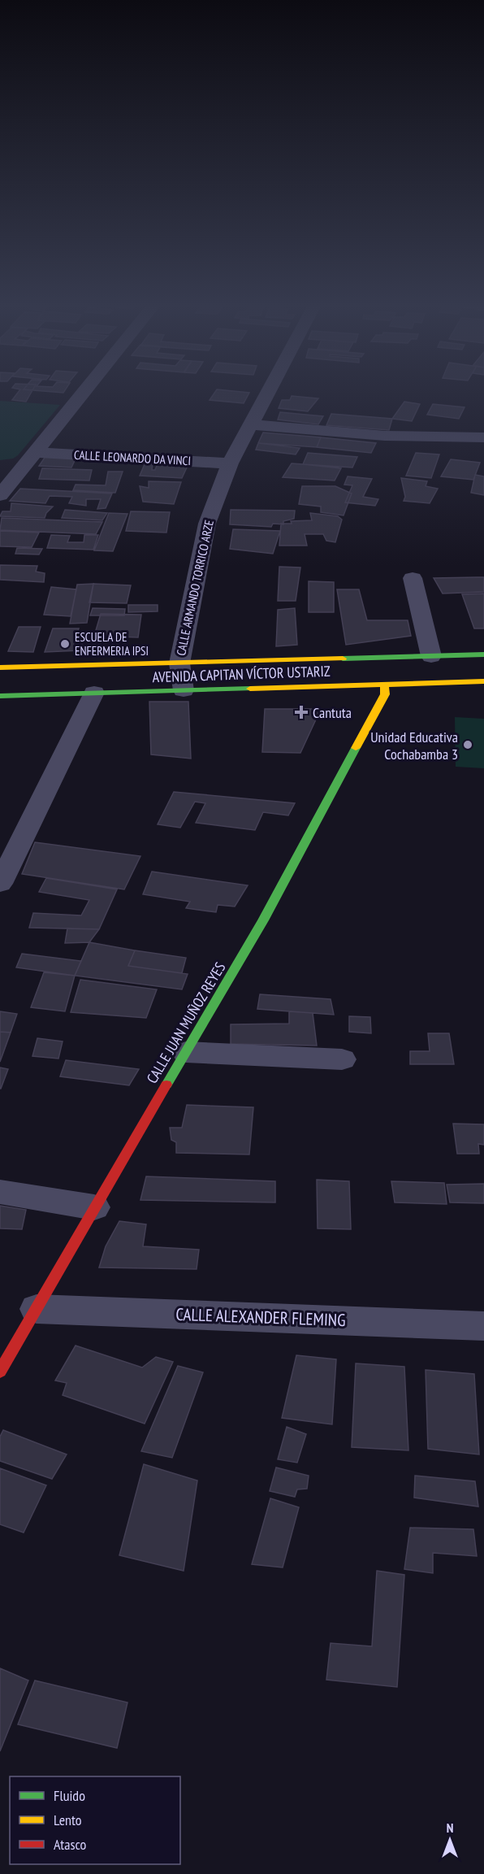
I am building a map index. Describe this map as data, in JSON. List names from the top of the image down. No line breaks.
{"streets":{"main road":["AVENIDA CAPITAN VÍCTOR USTARIZ","CALLE JUAN MUÑOZ REYES"],"street":["CALLE LEONARDO DA VINCI","CALLE ARMANDO TORRICO ARZE","CALLE ALEXANDER FLEMING"]},"crossings":[["CALLE LEONARDO DA VINCI","CALLE ARMANDO TORRICO ARZE"],["CALLE ARMANDO TORRICO ARZE","AVENIDA CAPITAN VÍCTOR USTARIZ"],["AVENIDA CAPITAN VÍCTOR USTARIZ","CALLE JUAN MUÑOZ REYES"],["CALLE JUAN MUÑOZ REYES","CALLE ALEXANDER FLEMING"]],"places":{"other":["ESCUELA DE ENFERMERIA IPSI","Unidad Educativa Cochabamba 3"],"health":["Cantuta"]},"legend":["Fluido","Lento","Atasco"],"north":"top"}
